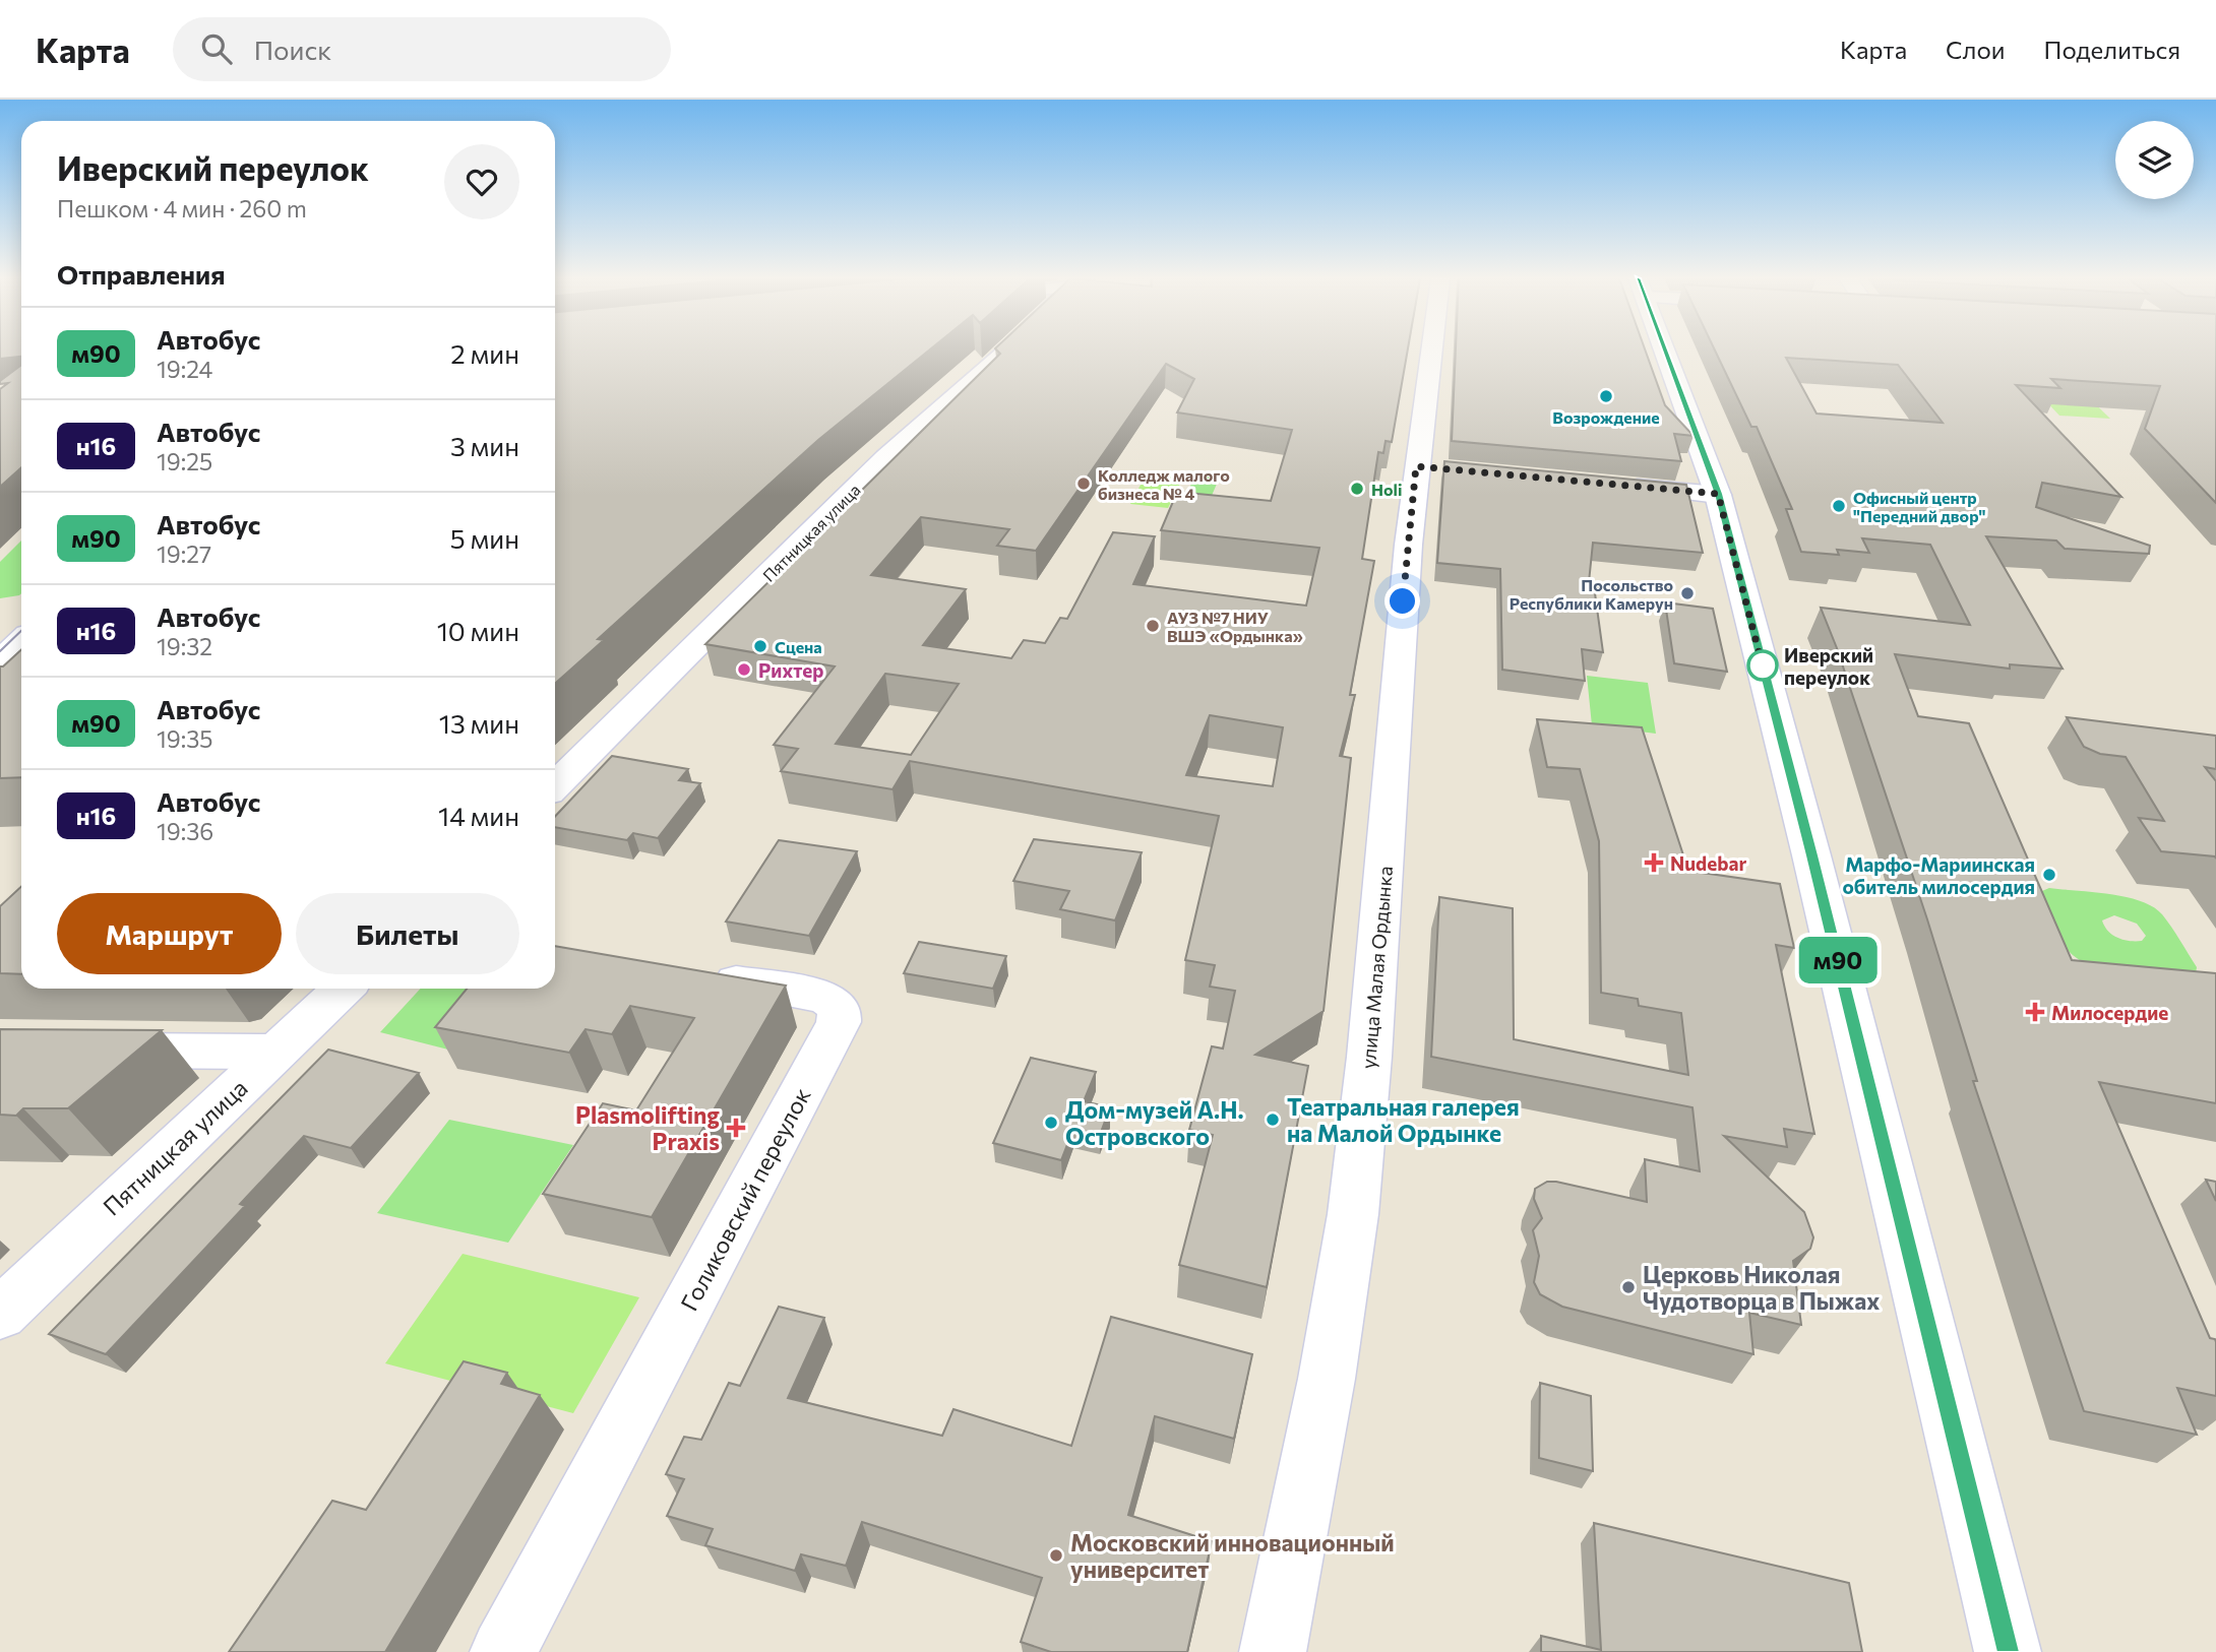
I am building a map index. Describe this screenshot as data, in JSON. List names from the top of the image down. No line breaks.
{"streets":{"street":["Пятницкая улица","улица Малая Ордынка","Голиковский переулок"]},"places":{"other":["Возрождение","Колледж малого бизнеса № 4","Holi","Офисный центр \"Передний двор\"","Посольство Республики Камерун","АУЗ №7 НИУ ВШЭ «Ордынка»","Сцена","Иверский переулок","Рихтер","Марфо-Мариинская обитель милосердия","Театральная галерея на Малой Ордынке","Дом-музей А.Н. Островского","Церковь Николая Чудотворца в Пыжах","Московский инновационный университет"],"health":["Nudebar","Милосердие","Plasmolifting Praxis"]},"lines":["bus line м90"],"page":{"header":"Карта","search":"Поиск","nav":["Карта","Слои","Поделиться"],"on_map":"м90","heading":[["Иверский переулок","Пешком · 4 мин · 260 m"],"Отправления"],"list":[{"mark":"м90","name":"Автобус","note":"19:24","value":"2 мин"},{"mark":"н16","name":"Автобус","note":"19:25","value":"3 мин"},{"mark":"м90","name":"Автобус","note":"19:27","value":"5 мин"},{"mark":"н16","name":"Автобус","note":"19:32","value":"10 мин"},{"mark":"м90","name":"Автобус","note":"19:35","value":"13 мин"},{"mark":"н16","name":"Автобус","note":"19:36","value":"14 мин"}],"buttons":["Маршрут","Билеты"]}}
